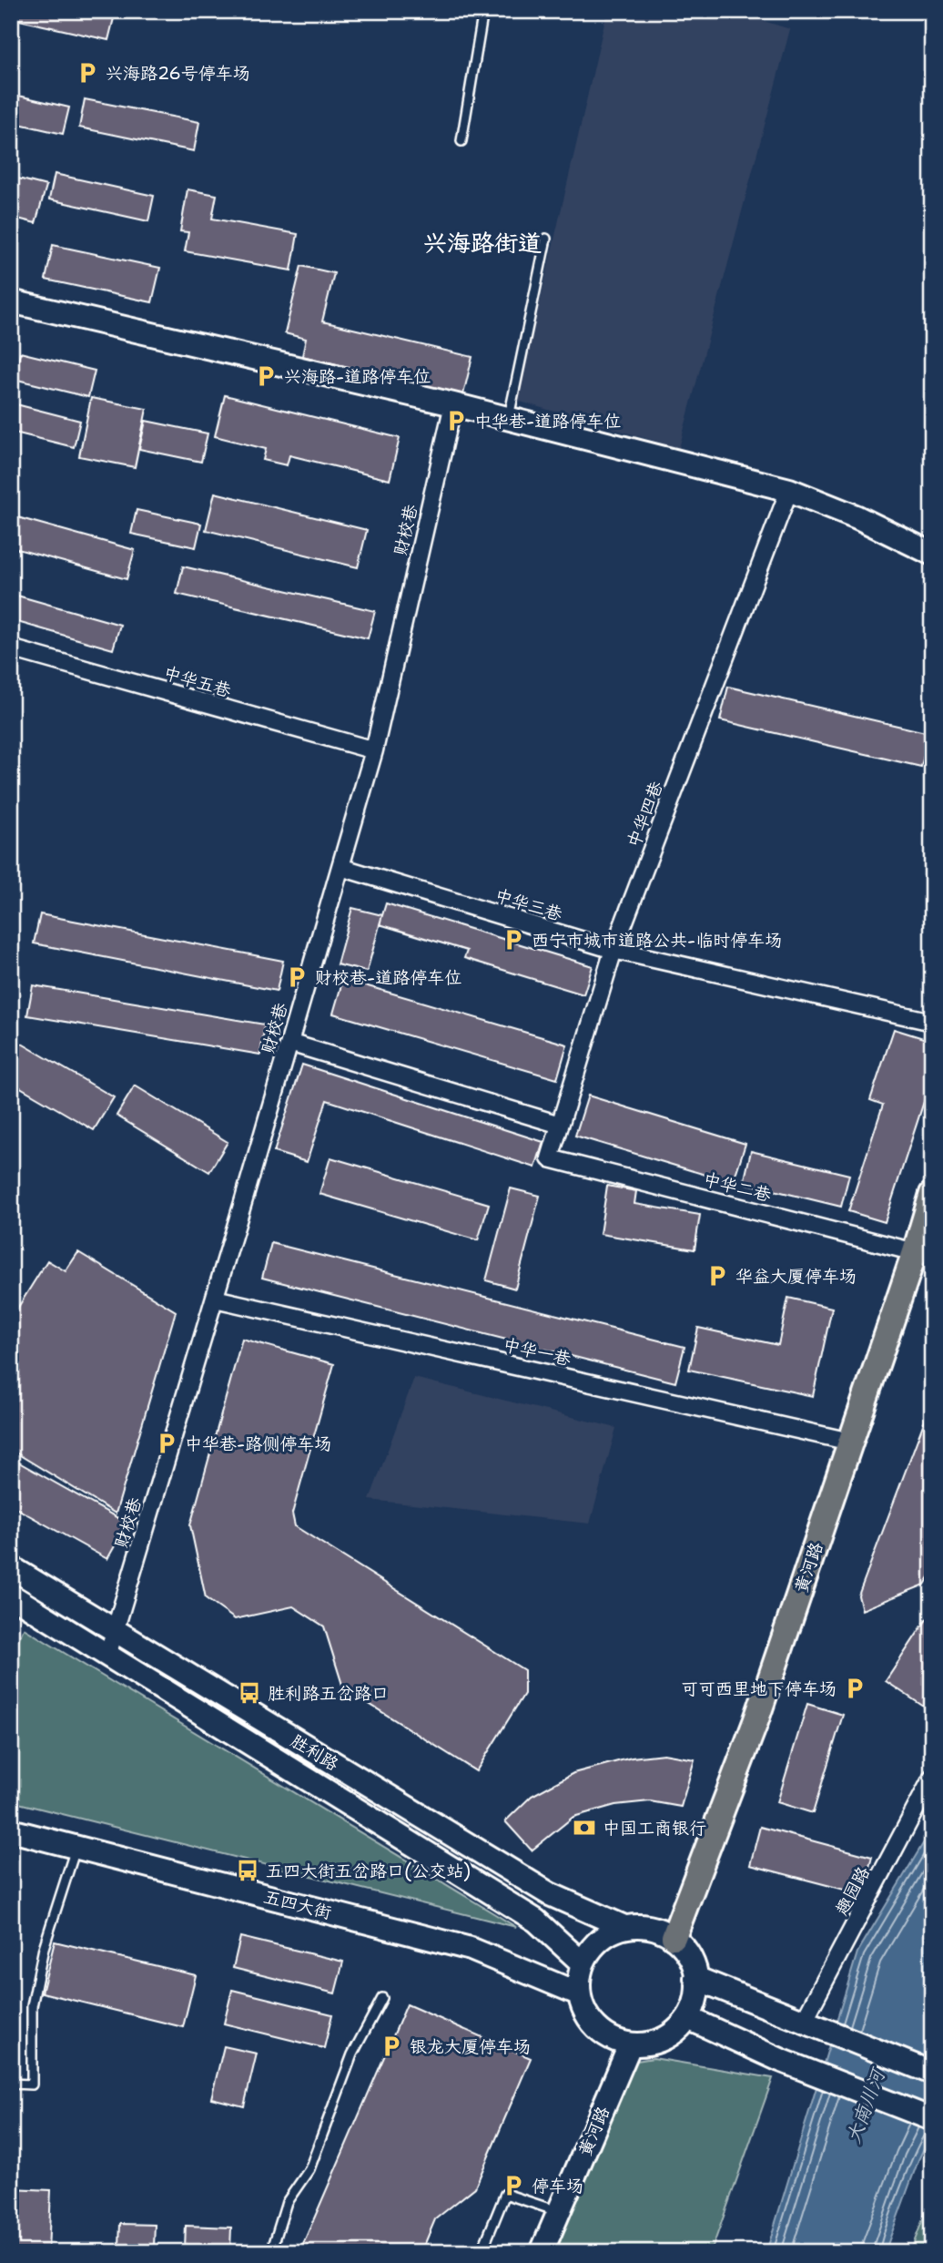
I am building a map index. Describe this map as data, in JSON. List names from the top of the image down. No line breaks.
{"streets":{"main road":["黄河路","胜利路","五四大街"],"street":["财校巷","中华五巷","中华四巷","中华三巷","中华二巷","中华一巷","趣园路"]},"crossings":[["财校巷","中华五巷"],["财校巷","中华三巷"],["财校巷","中华一巷"],["财校巷","胜利路"],["中华四巷","中华三巷"],["中华四巷","中华二巷"],["中华二巷","黄河路"],["中华一巷","黄河路"],["黄河路","胜利路"],["黄河路","五四大街"],["胜利路","五四大街"]],"districts":["兴海路街道"],"water":["大南川河"],"places":{"parking":["兴海路26号停车场","兴海路-道路停车位","中华巷-道路停车位","西宁市城市道路公共-临时停车场","财校巷-道路停车位","华益大厦停车场","中华巷-路侧停车场","可可西里地下停车场","银龙大厦停车场","停车场"],"bus stop":["胜利路五岔路口","五四大街五岔路口(公交站)"],"bank":["中国工商银行"]}}
